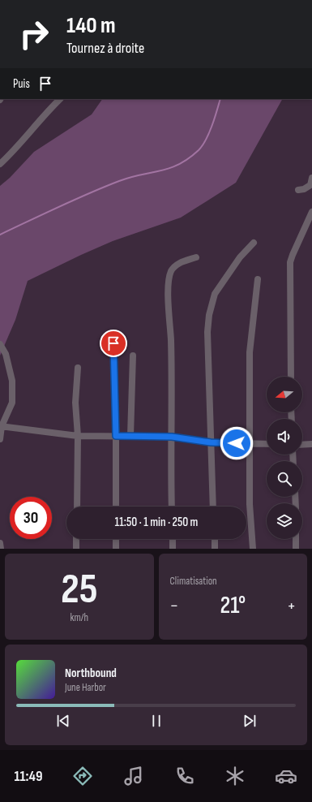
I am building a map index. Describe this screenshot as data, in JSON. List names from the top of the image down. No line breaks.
{"north":"left","page":{"turn":["140 m","Tournez à droite"],"then":"Puis","limit":"30","trip":"11:50 · 1 min · 250 m","tile":[["25","km/h"],"Climatisation"],"heat":["−","21°","+"],"song":["Northbound","June Harbor"],"tabs":"11:49"}}
